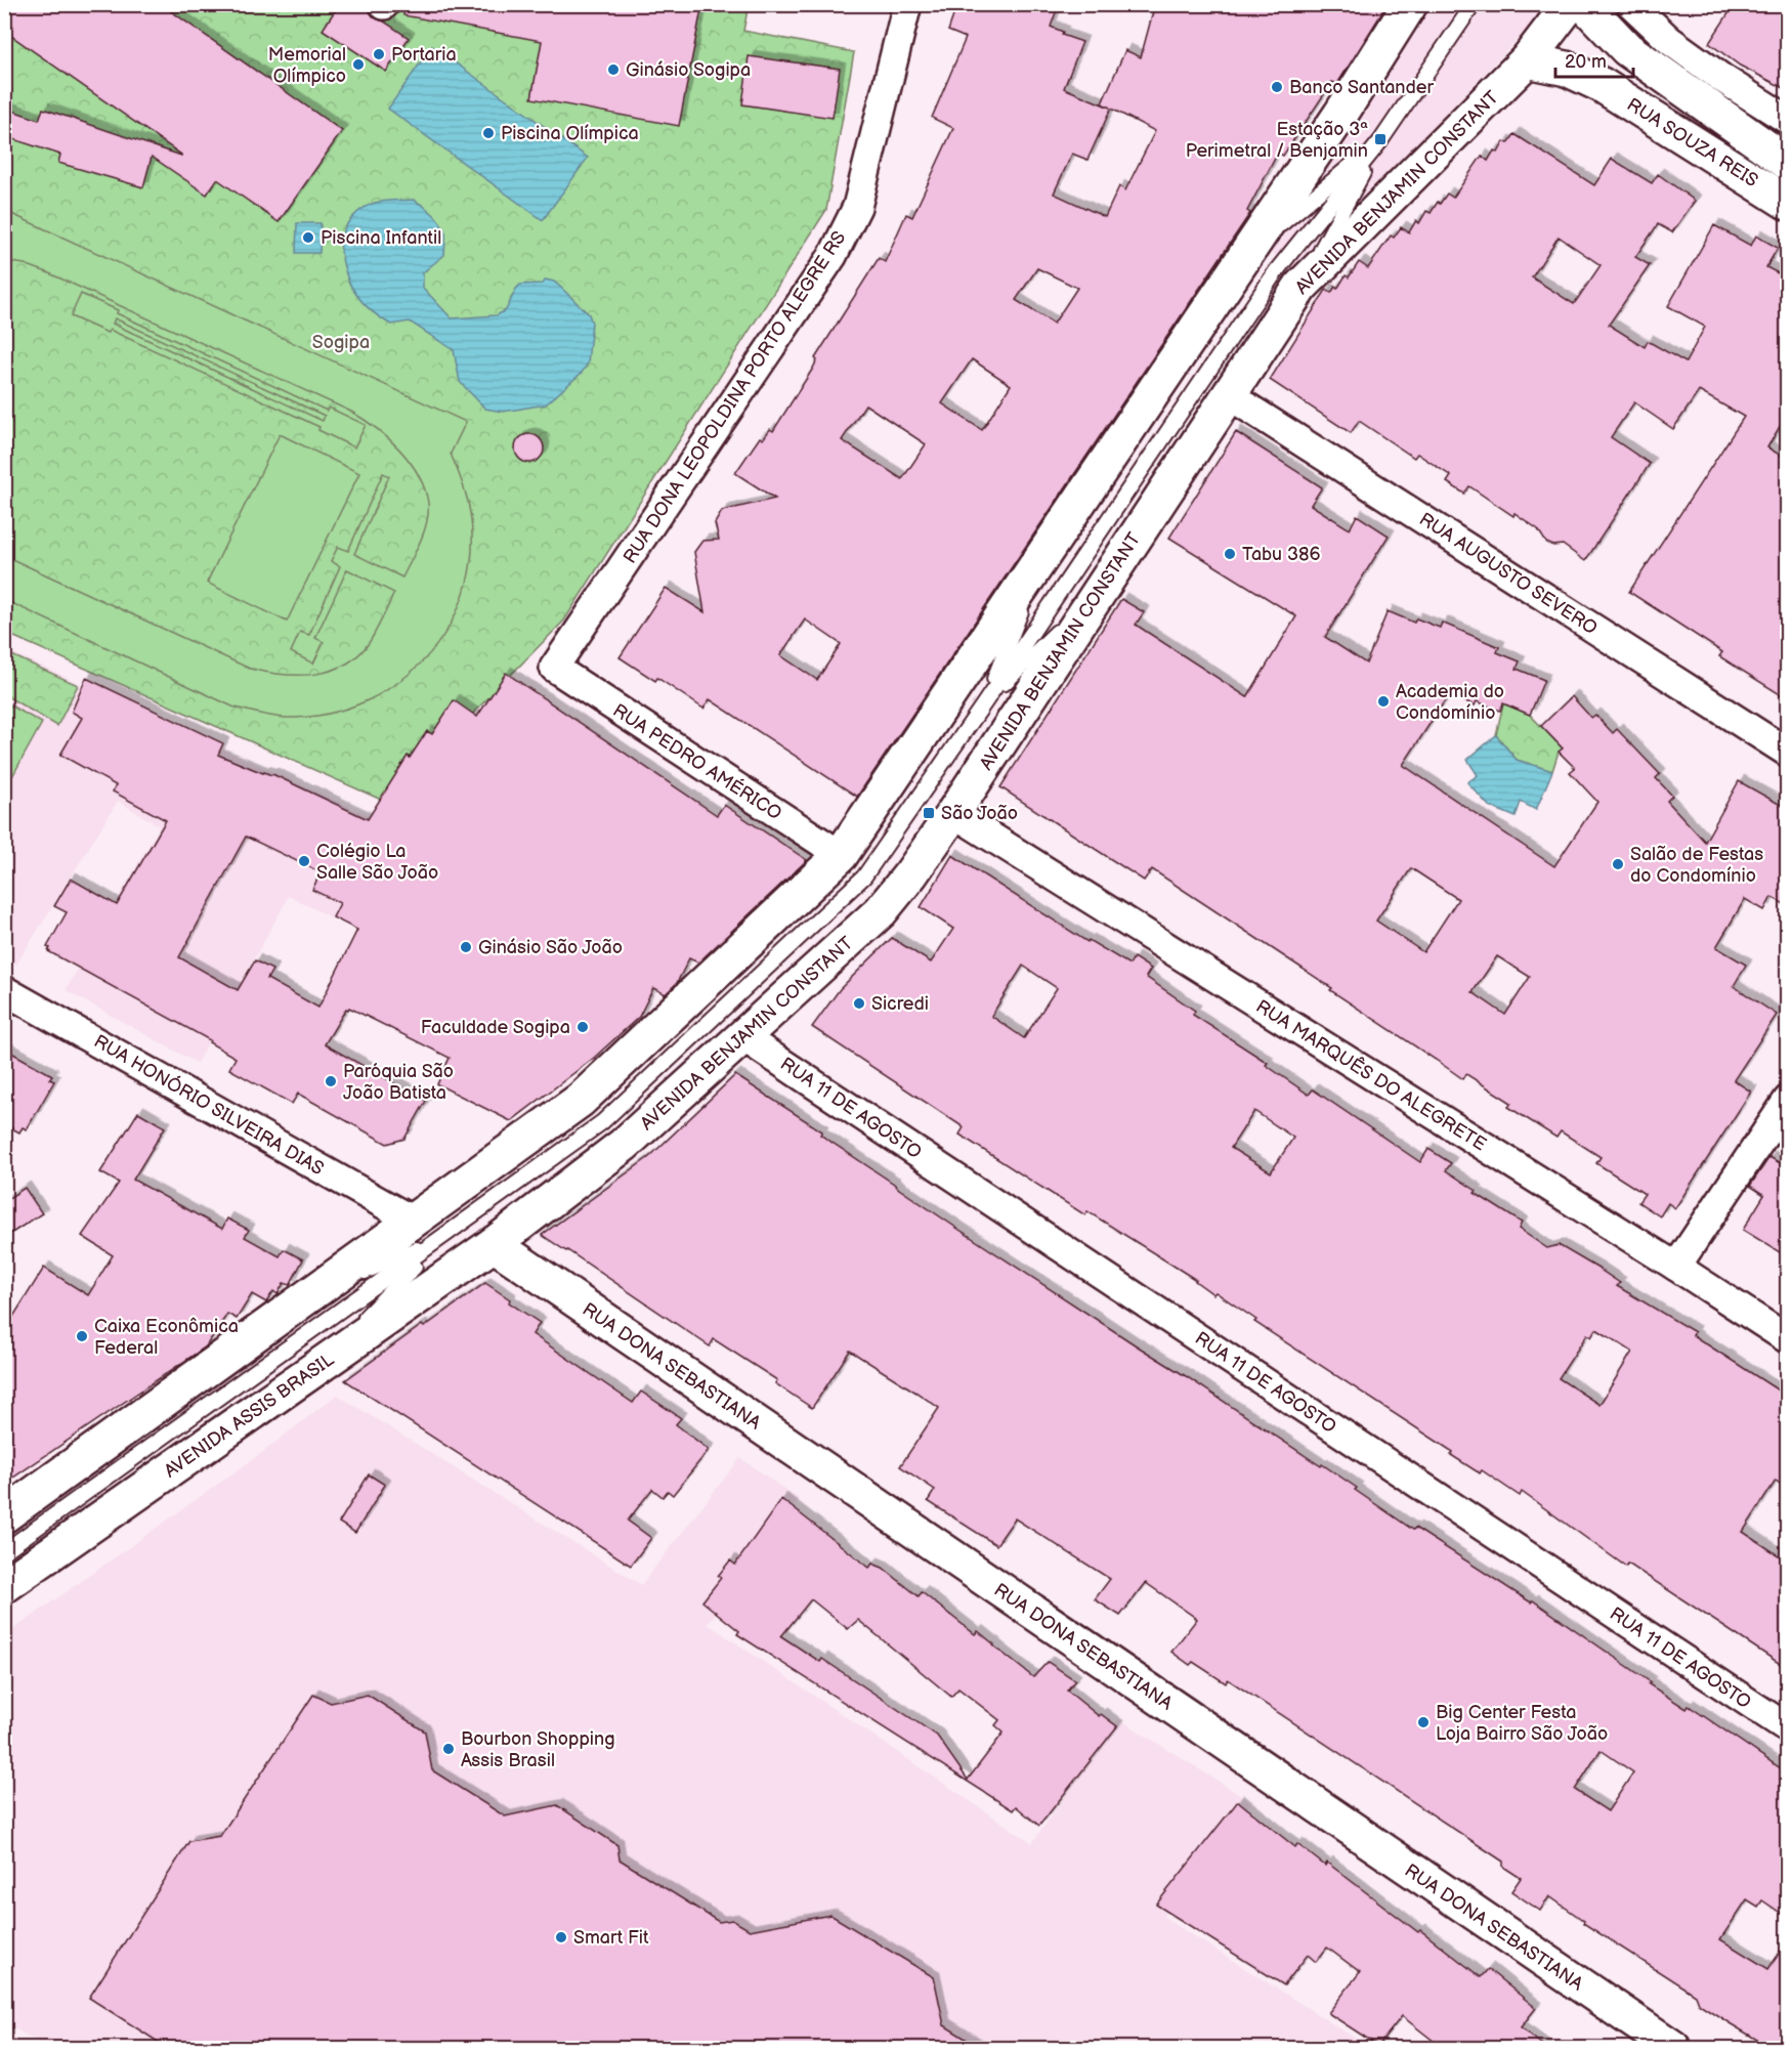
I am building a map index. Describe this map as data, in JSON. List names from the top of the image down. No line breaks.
{"streets":{"main road":["RUA SOUZA REIS","AVENIDA BENJAMIN CONSTANT","RUA DONA SEBASTIANA","AVENIDA ASSIS BRASIL"],"street":["RUA DONA LEOPOLDINA PORTO ALEGRE RS","RUA AUGUSTO SEVERO","RUA PEDRO AMÉRICO","RUA MARQUÊS DO ALEGRETE","RUA HONÓRIO SILVEIRA DIAS","RUA 11 DE AGOSTO"]},"crossings":[["RUA SOUZA REIS","AVENIDA BENJAMIN CONSTANT"],["AVENIDA BENJAMIN CONSTANT","RUA AUGUSTO SEVERO"],["AVENIDA BENJAMIN CONSTANT","RUA MARQUÊS DO ALEGRETE"],["AVENIDA BENJAMIN CONSTANT","RUA 11 DE AGOSTO"],["AVENIDA BENJAMIN CONSTANT","RUA DONA SEBASTIANA"],["AVENIDA BENJAMIN CONSTANT","AVENIDA ASSIS BRASIL"],["RUA DONA LEOPOLDINA PORTO ALEGRE RS","RUA PEDRO AMÉRICO"],["RUA DONA SEBASTIANA","AVENIDA ASSIS BRASIL"]],"parks":["Sogipa"],"places":{"other":["Portaria","Memorial Olímpico","Ginásio Sogipa","Banco Santander","Piscina Olímpica","Piscina Infantil","Tabu 386","Academia do Condomínio","Colégio La Salle São João","Salão de Festas do Condomínio","Ginásio São João","Sicredi","Faculdade Sogipa","Paróquia São João Batista","Caixa Econômica Federal","Big Center Festa Loja Bairro São João","Bourbon Shopping Assis Brasil","Smart Fit"],"transit":["Estação 3ª Perimetral / Benjamin","São João"]},"scale_bar":"20 m"}
